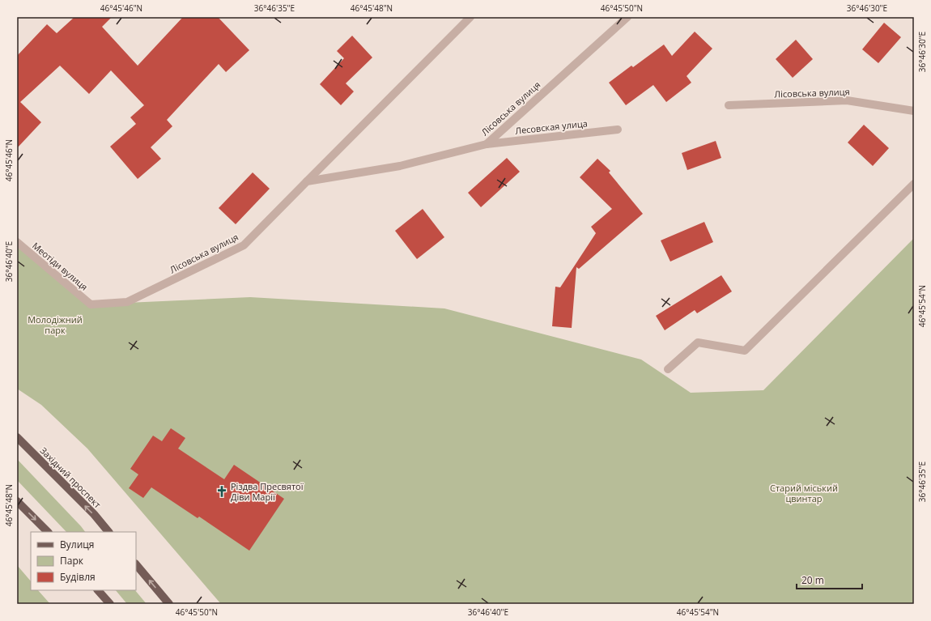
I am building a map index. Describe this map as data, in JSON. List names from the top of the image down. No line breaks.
{"streets":{"main road":["Західний проспект"],"street":["Лісовська вулиця","Лесовская улица","Меотіди вулиця"]},"crossings":[["Лісовська вулиця","Лесовская улица"],["Лісовська вулиця","Меотіди вулиця"]],"parks":["Молодіжний парк","Старий міський цвинтар"],"places":{"church":["Різдва Пресвятої Діви Марії"]},"legend":["Вулиця","Парк","Будівля"],"scale_bar":"20 m","coordinates":["46°45'46\"N","36°46'35\"E","46°45'48\"N","46°45'50\"N","36°46'30\"E","36°46'40\"E","46°45'54\"N"]}
